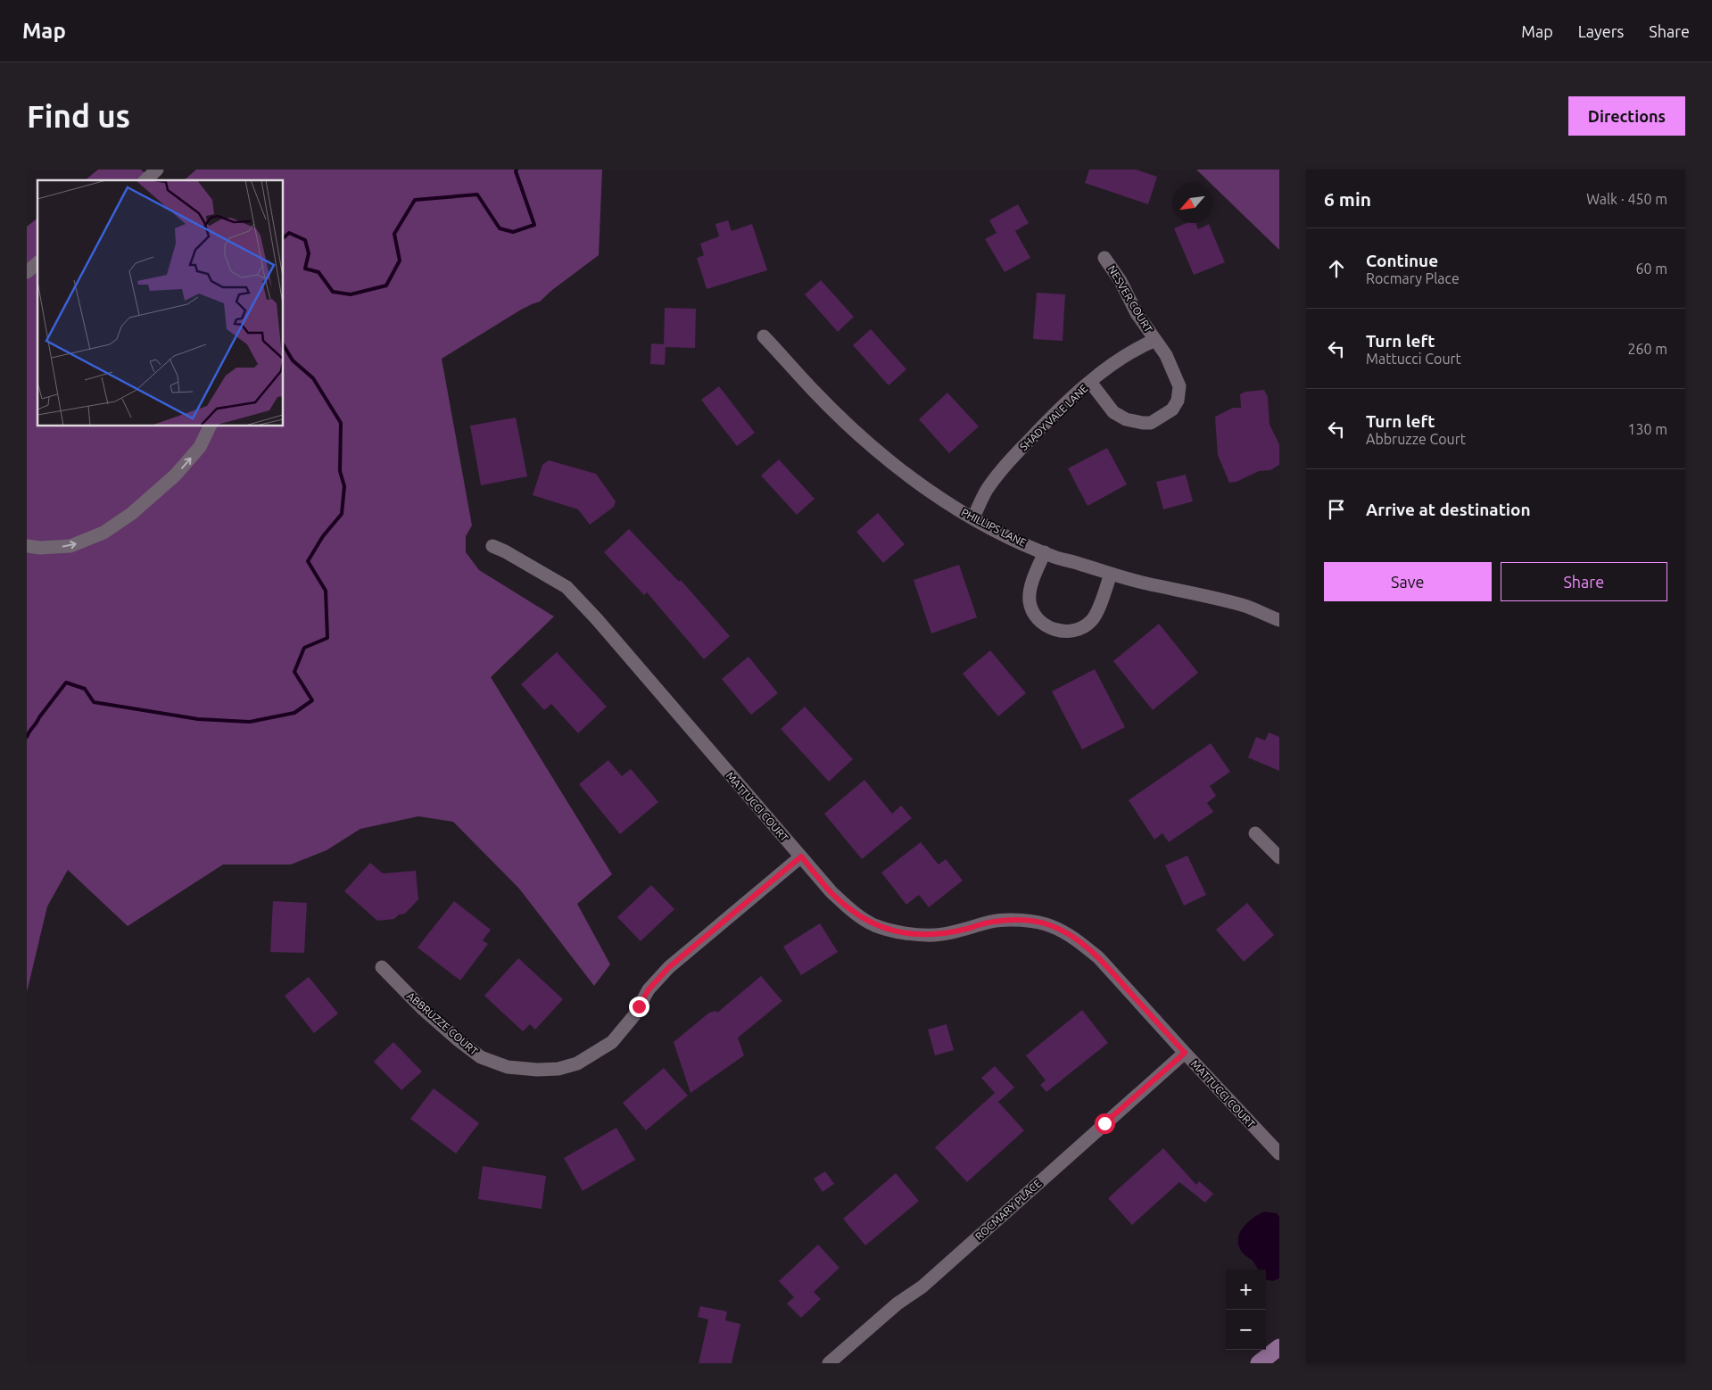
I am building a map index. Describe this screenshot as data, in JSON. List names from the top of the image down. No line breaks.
{"streets":{"street":["NESVER COURT","SHADY VALE LANE","PHILLIPS LANE","MATTUCCI COURT","ABBRUZZE COURT","ROCMARY PLACE"]},"crossings":[["NESVER COURT","SHADY VALE LANE"],["SHADY VALE LANE","PHILLIPS LANE"],["MATTUCCI COURT","ABBRUZZE COURT"],["MATTUCCI COURT","ROCMARY PLACE"]],"north":"bottom left","page":{"header":"Map","nav":["Map","Layers","Share"],"buttons":["Directions",["Save","Share"]],"title":"Find us","heading":["6 min","Walk · 450 m"],"list":[["Continue","Rocmary Place","60 m"],["Turn left","Mattucci Court","260 m"],["Turn left","Abbruzze Court","130 m"],"Arrive at destination"],"map_buttons":["+","−"]}}
